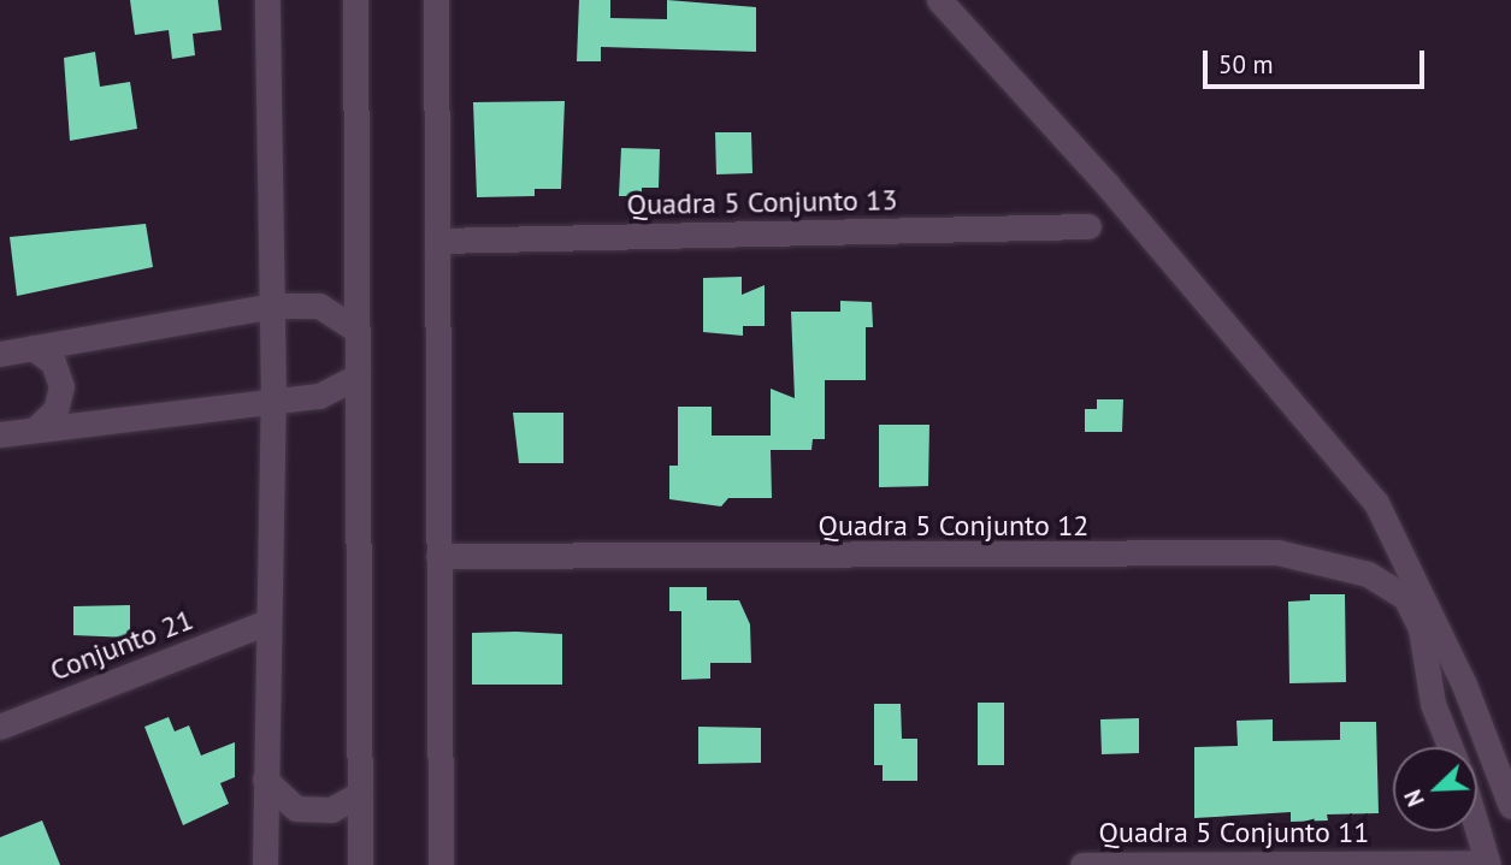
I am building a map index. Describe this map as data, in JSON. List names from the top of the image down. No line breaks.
{"streets":{"street":["Quadra 5 Conjunto 13","Quadra 5 Conjunto 12","Conjunto 21","Quadra 5 Conjunto 11"]},"scale_bar":"50 m","north":"bottom left"}
